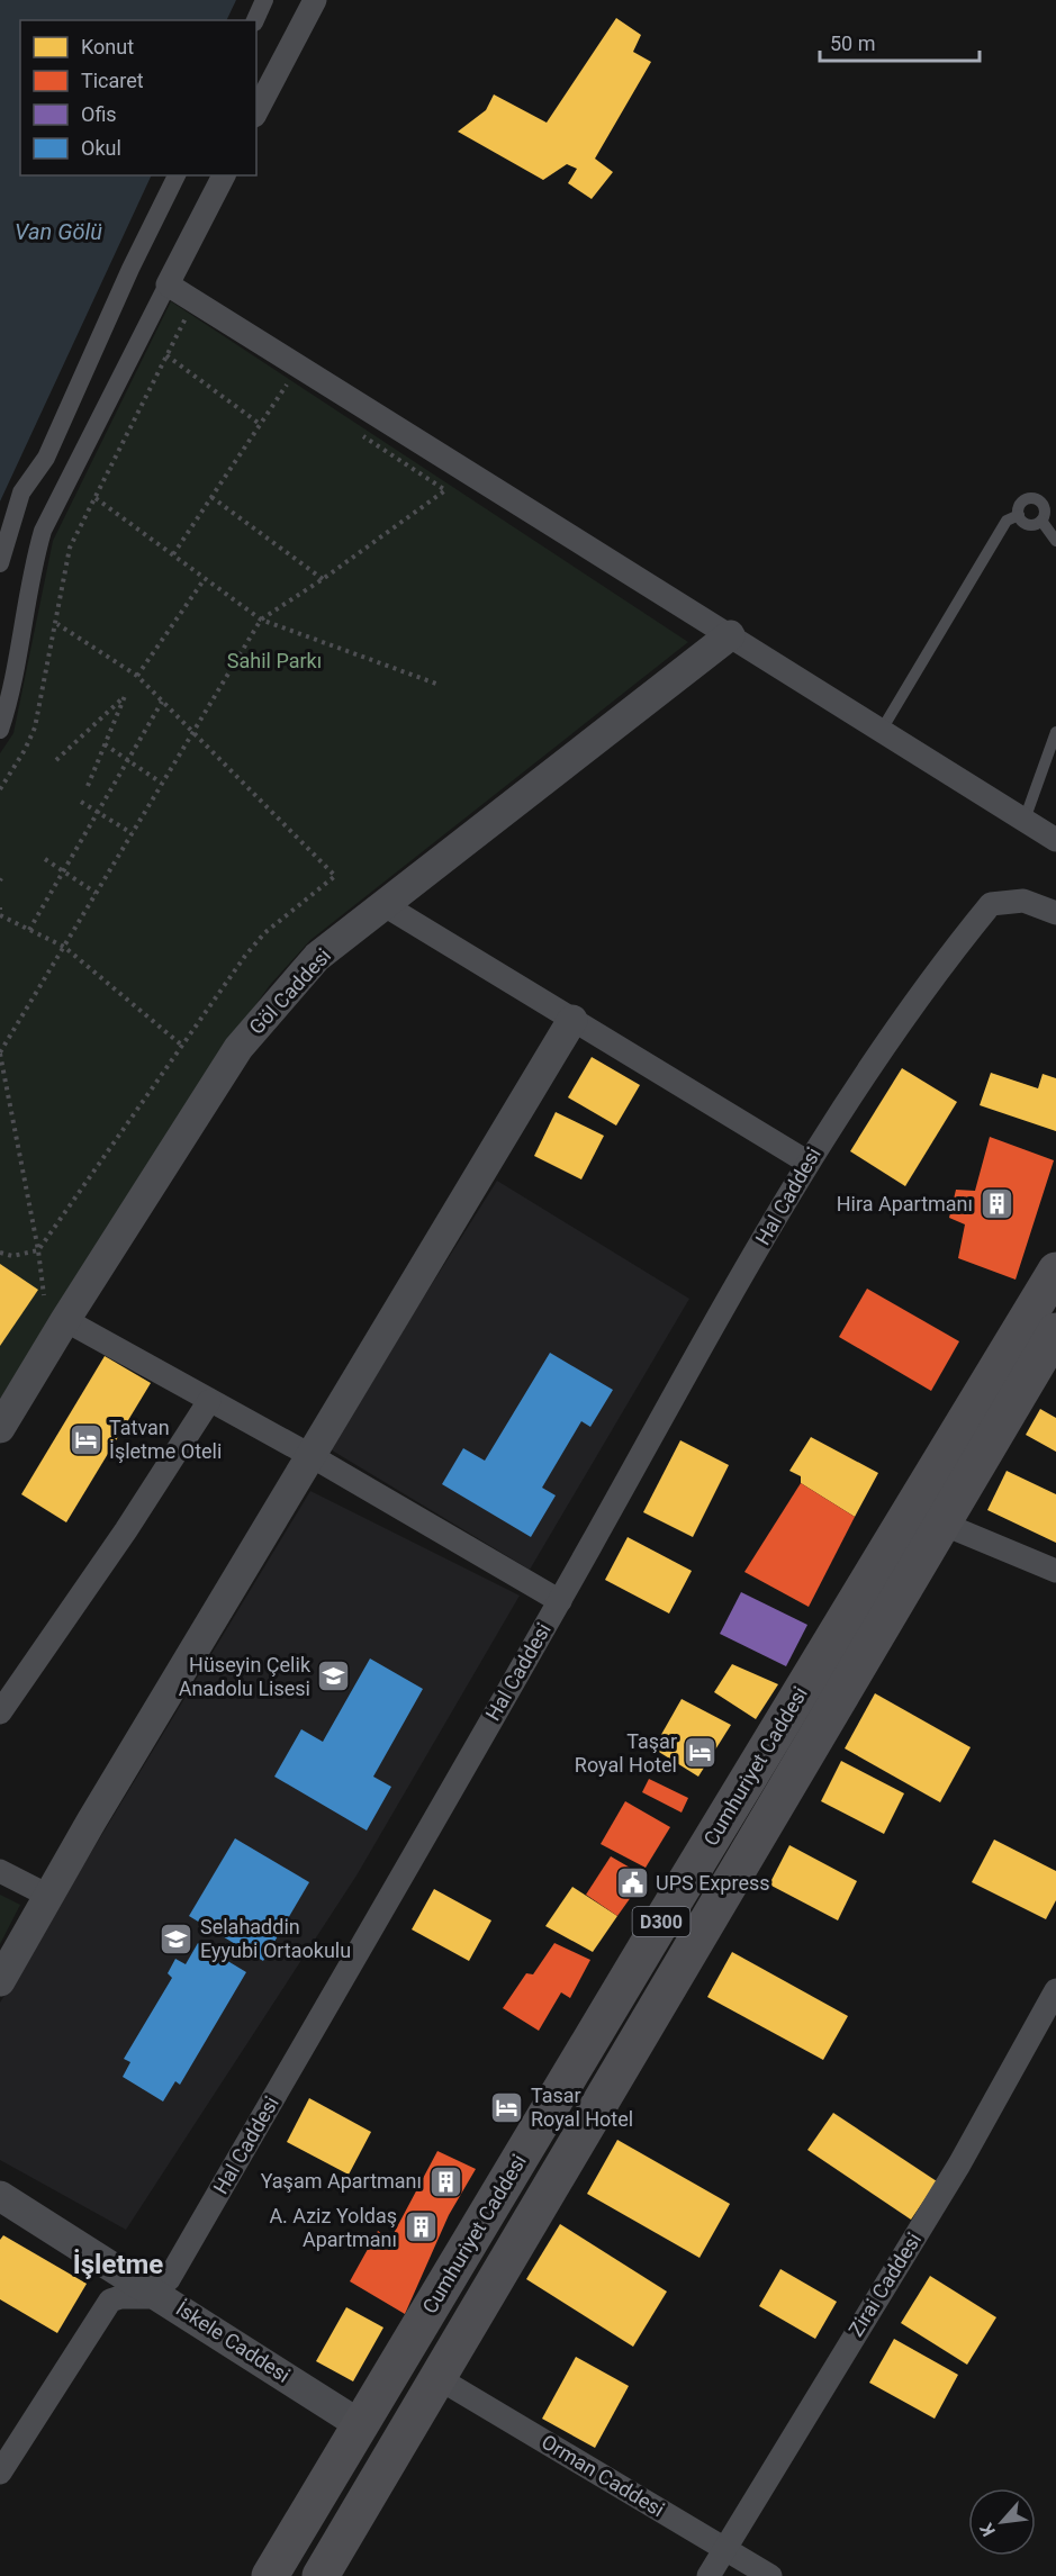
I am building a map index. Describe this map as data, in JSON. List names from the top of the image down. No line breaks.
{"streets":{"highway":["Cumhuriyet Caddesi","D300"],"street":["Göl Caddesi","Hal Caddesi","Zirai Caddesi","İskele Caddesi","Orman Caddesi"]},"crossings":[["Hal Caddesi","İskele Caddesi"],["Cumhuriyet Caddesi","İskele Caddesi"],["Cumhuriyet Caddesi","Orman Caddesi"],["Zirai Caddesi","Orman Caddesi"]],"districts":["İşletme"],"water":["Van Gölü"],"parks":["Sahil Parkı"],"places":{"building":["Hira Apartmanı","Yaşam Apartmanı","A. Aziz Yoldaş Apartmanı"],"hotel":["Tatvan İşletme Oteli","Taşar Royal Hotel","Tasar Royal Hotel"],"school or university":["Hüseyin Çelik Anadolu Lisesi","Selahaddin Eyyubi Ortaokulu"],"public building":["UPS Express"]},"legend":["Konut","Ticaret","Ofis","Okul"],"scale_bar":"50 m","north":"bottom left"}
